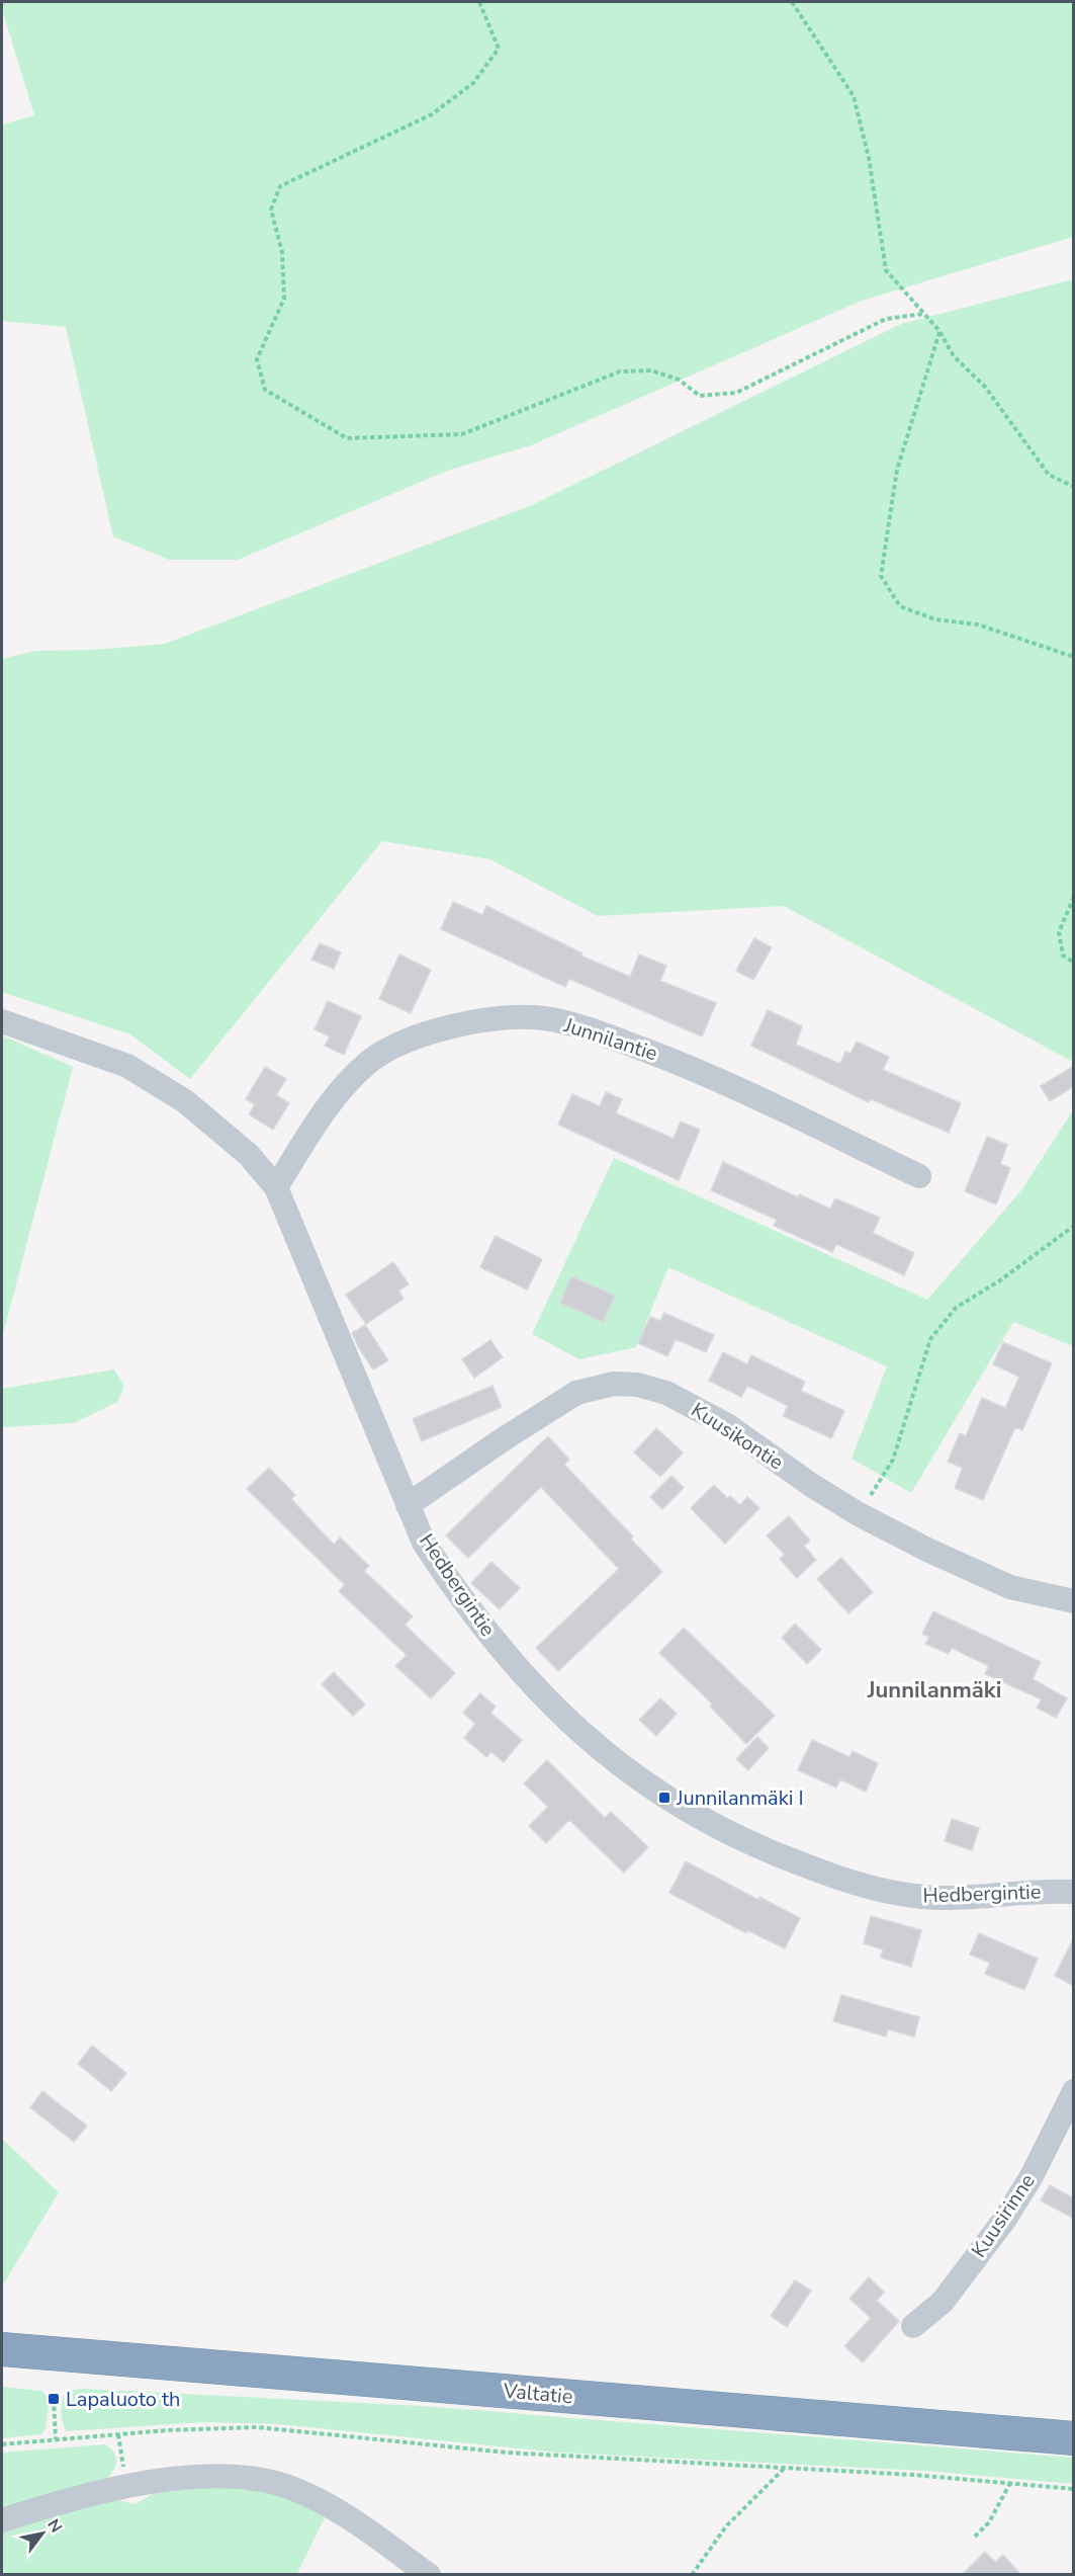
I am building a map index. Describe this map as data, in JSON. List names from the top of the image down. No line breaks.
{"streets":{"highway":["Valtatie"],"street":["Junnilantie","Kuusikontie","Hedbergintie","Kuusirinne"]},"crossings":[["Junnilantie","Hedbergintie"],["Kuusikontie","Hedbergintie"]],"districts":["Junnilanmäki"],"places":{"transit":["Junnilanmäki I","Lapaluoto th"]},"north":"top right"}
